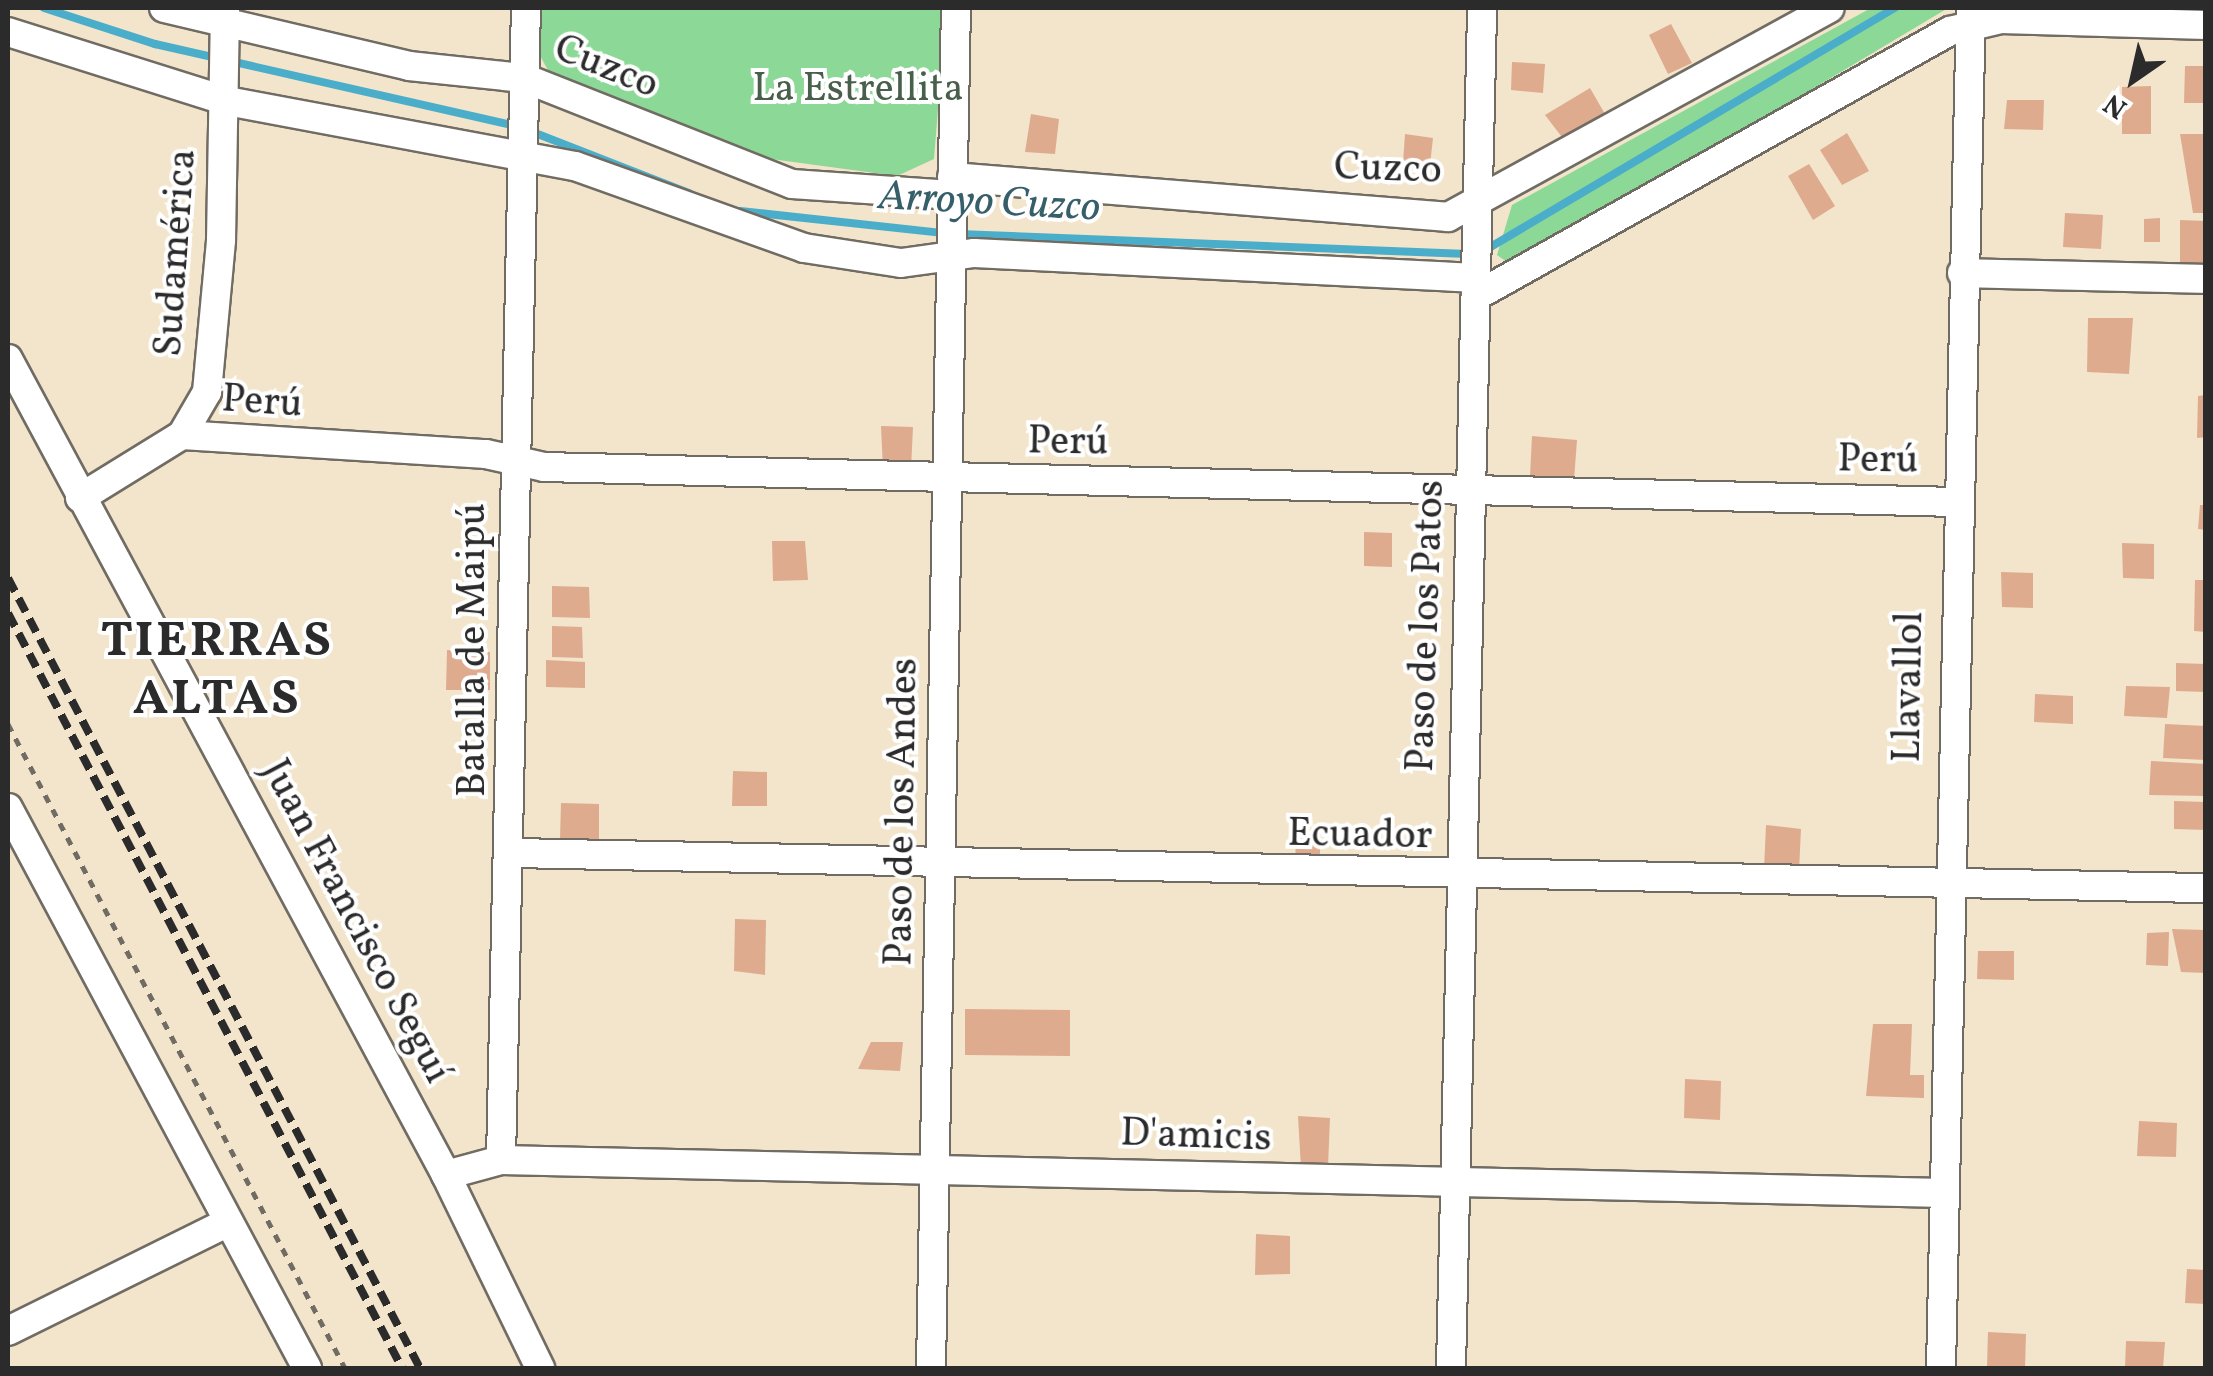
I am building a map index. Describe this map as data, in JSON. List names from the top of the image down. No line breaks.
{"streets":{"street":["Cuzco","Sudamérica","Perú","Paso de los Patos","Batalla de Maipú","Llavallol","Paso de los Andes","Ecuador","Juan Francisco Seguí","D'amicis"]},"crossings":[["Cuzco","Sudamérica"],["Cuzco","Paso de los Patos"],["Cuzco","Batalla de Maipú"],["Cuzco","Paso de los Andes"],["Sudamérica","Perú"],["Sudamérica","Juan Francisco Seguí"],["Perú","Paso de los Patos"],["Perú","Batalla de Maipú"],["Perú","Llavallol"],["Perú","Paso de los Andes"],["Paso de los Patos","Ecuador"],["Paso de los Patos","D'amicis"],["Batalla de Maipú","Ecuador"],["Batalla de Maipú","D'amicis"],["Llavallol","Ecuador"],["Llavallol","D'amicis"],["Paso de los Andes","Ecuador"],["Paso de los Andes","D'amicis"],["Juan Francisco Seguí","D'amicis"]],"districts":["TIERRAS ALTAS"],"water":["Arroyo Cuzco"],"parks":["La Estrellita"],"north":"bottom left"}
